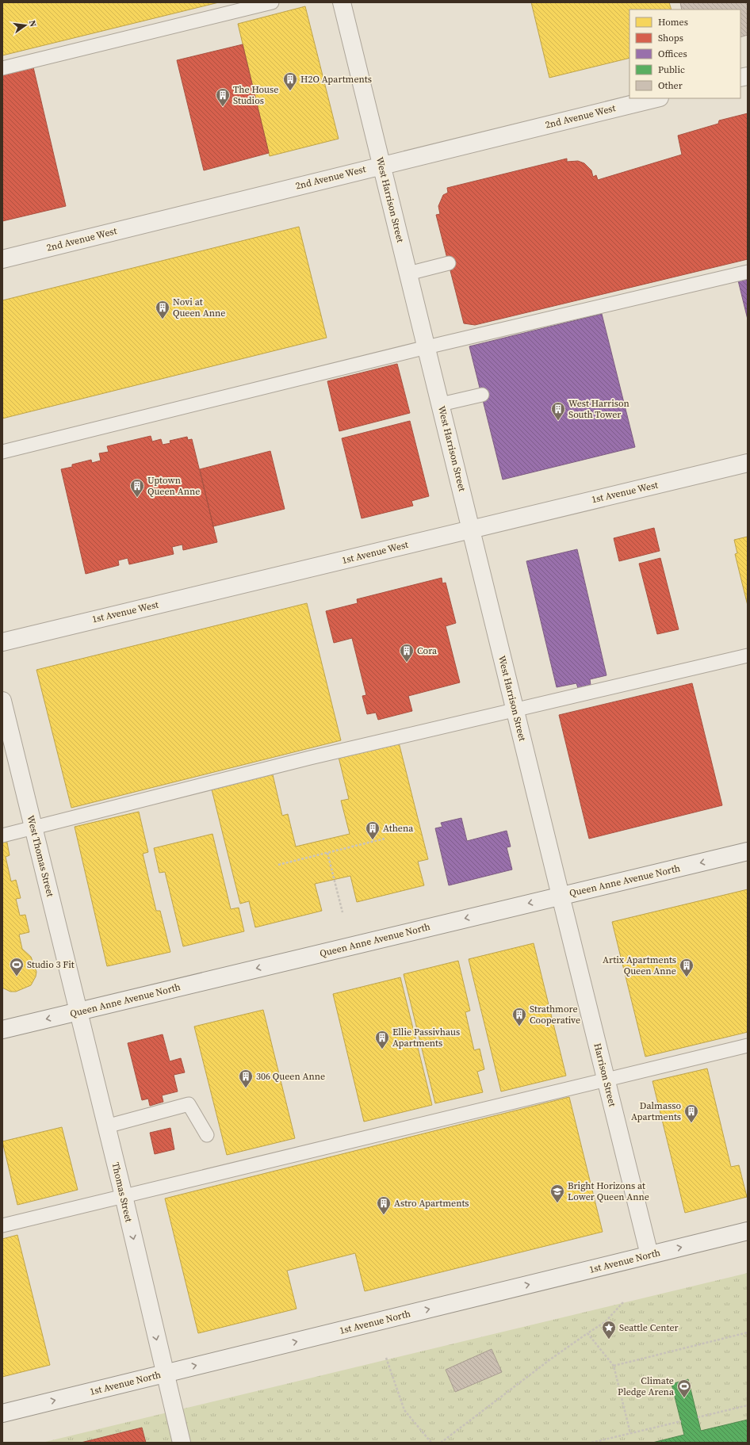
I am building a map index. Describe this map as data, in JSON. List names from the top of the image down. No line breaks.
{"streets":{"street":["2nd Avenue West","West Harrison Street","1st Avenue West","West Thomas Street","Queen Anne Avenue North","Harrison Street","Thomas Street","1st Avenue North"]},"crossings":[["2nd Avenue West","West Harrison Street"],["West Harrison Street","1st Avenue West"],["West Harrison Street","Queen Anne Avenue North"],["West Harrison Street","Harrison Street"],["West Thomas Street","Queen Anne Avenue North"],["West Thomas Street","Thomas Street"],["Queen Anne Avenue North","Harrison Street"],["Queen Anne Avenue North","Thomas Street"],["Harrison Street","1st Avenue North"],["Thomas Street","1st Avenue North"]],"one_way":["Queen Anne Avenue North","Thomas Street","1st Avenue North"],"places":{"building":["H2O Apartments","The House Studios","Novi at Queen Anne","West Harrison South Tower","Uptown Queen Anne","Cora","Athena","Artix Apartments Queen Anne","Strathmore Cooperative","Ellie Passivhaus Apartments","306 Queen Anne","Dalmasso Apartments","Astro Apartments"],"sports":["Studio 3 Fit","Climate Pledge Arena"],"school or university":["Bright Horizons at Lower Queen Anne"],"place":["Seattle Center"]},"legend":["Homes","Shops","Offices","Public","Other"],"north":"right"}
